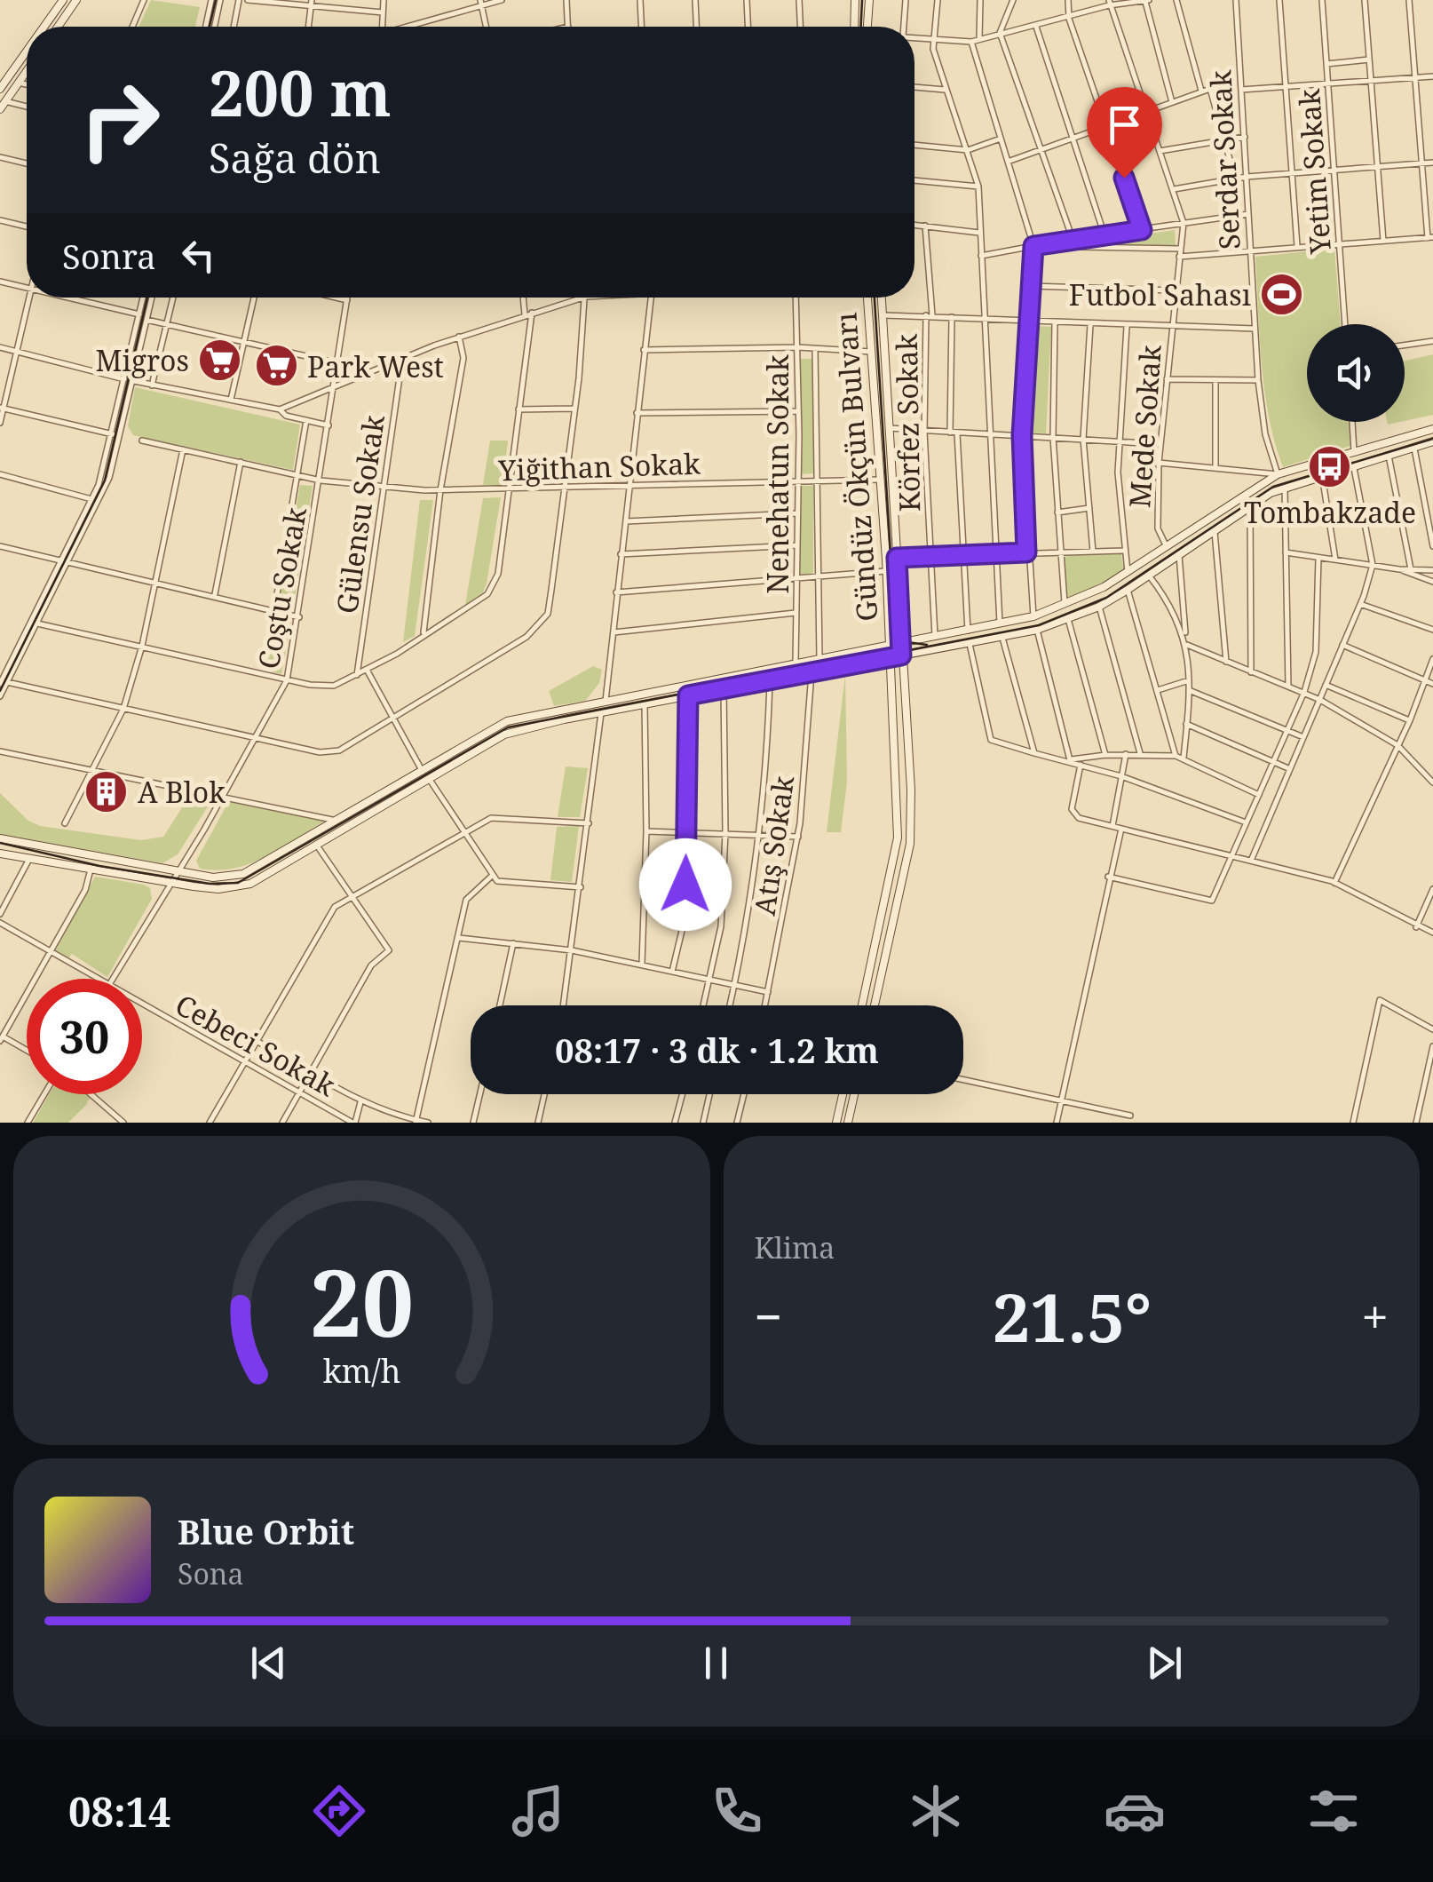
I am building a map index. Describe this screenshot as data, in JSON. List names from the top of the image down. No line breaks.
{"streets":{"main road":["Gündüz Ökçün Bulvarı"],"street":["Serdar Sokak","Yetim Sokak","Körfez Sokak","Mede Sokak","Yiğithan Sokak","Nenehatun Sokak","Gülensu Sokak","Coştu Sokak","Atış Sokak","Cebeci Sokak"]},"crossings":[["Yiğithan Sokak","Gündüz Ökçün Bulvarı"],["Yiğithan Sokak","Nenehatun Sokak"],["Yiğithan Sokak","Gülensu Sokak"],["Yiğithan Sokak","Coştu Sokak"]],"places":{"sports":["Futbol Sahası"],"supermarket":["Migros","Park West"],"bus stop":["Tombakzade"],"building":["A Blok"]},"page":{"turn":["200 m","Sağa dön"],"then":"Sonra","limit":"30","trip":"08:17 · 3 dk · 1.2 km","tile":"Klima","heat":["−","21.5°","+"],"song":["Blue Orbit","Sona"],"tabs":"08:14","gauge":["20","km/h"]}}
